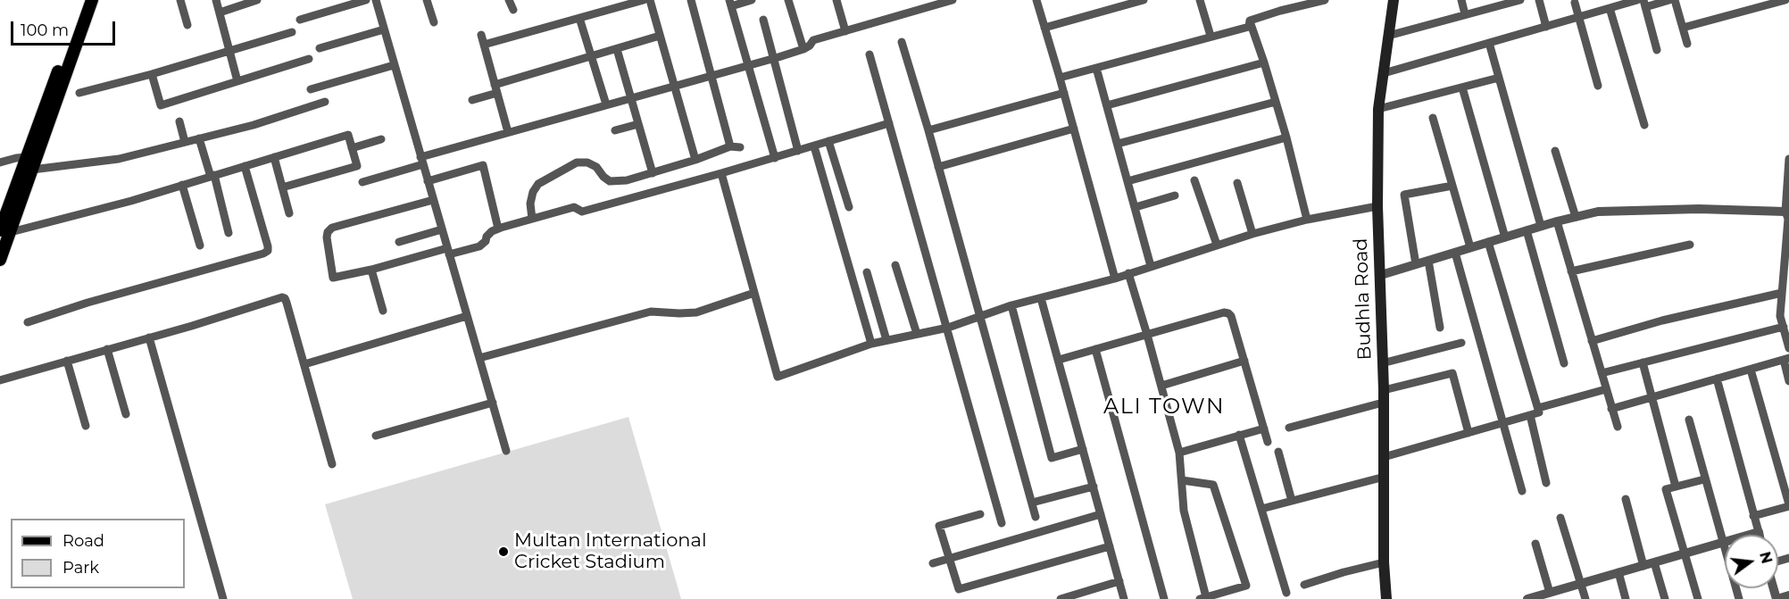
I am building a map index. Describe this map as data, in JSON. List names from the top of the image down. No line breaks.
{"streets":{"main road":["Budhla Road"]},"districts":["ALI TOWN"],"places":["Multan International Cricket Stadium"],"legend":["Road","Park"],"scale_bar":"100 m","north":"right"}
